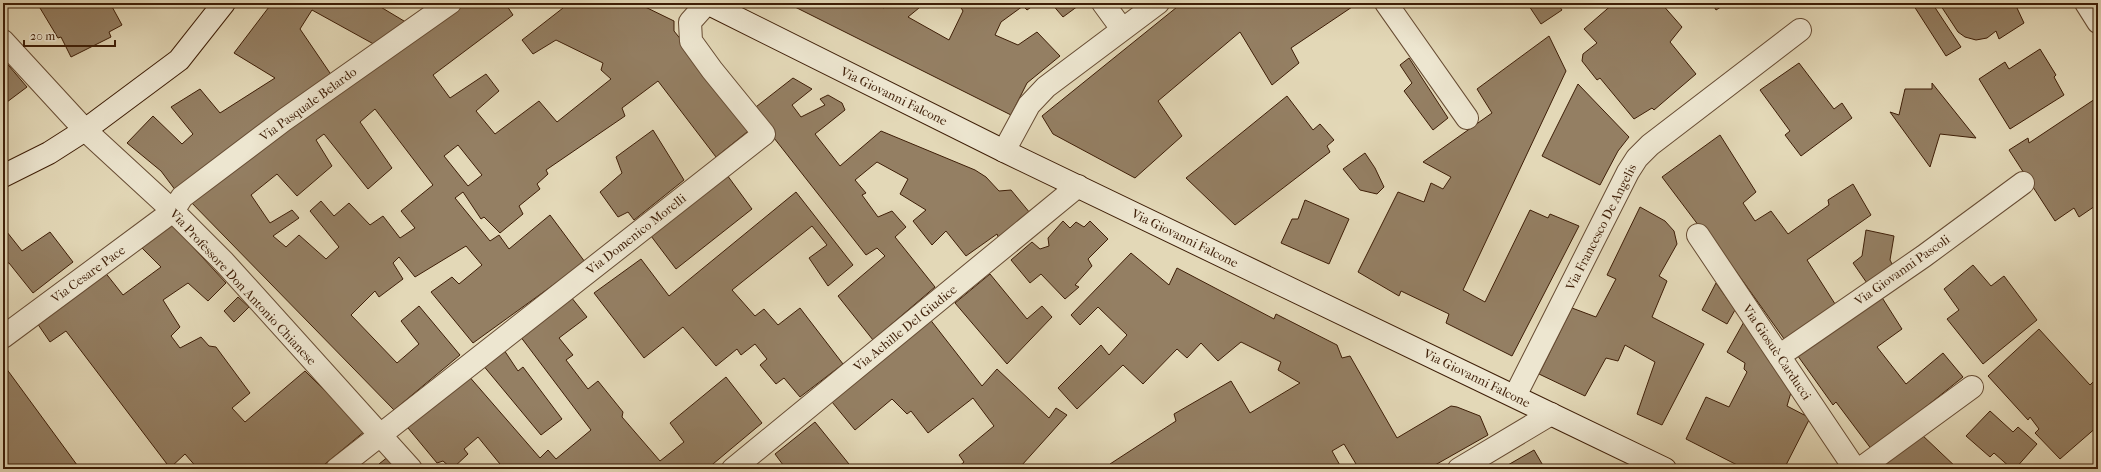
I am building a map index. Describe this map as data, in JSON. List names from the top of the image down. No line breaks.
{"streets":{"street":["Via Giovanni Falcone","Via Pasquale Belardo","Via Francesco De Angelis","Via Domenico Morelli","Via Giovanni Pascoli","Via Cesare Pace","Via Professore Don Antonio Chianese","Via Achille Del Giudice","Via Giosuè Carducci"]},"crossings":[["Via Giovanni Falcone","Via Francesco De Angelis"],["Via Giovanni Falcone","Via Domenico Morelli"],["Via Giovanni Falcone","Via Achille Del Giudice"],["Via Pasquale Belardo","Via Cesare Pace"],["Via Pasquale Belardo","Via Professore Don Antonio Chianese"],["Via Domenico Morelli","Via Professore Don Antonio Chianese"],["Via Giovanni Pascoli","Via Giosuè Carducci"],["Via Cesare Pace","Via Professore Don Antonio Chianese"]],"scale_bar":"20 m"}
